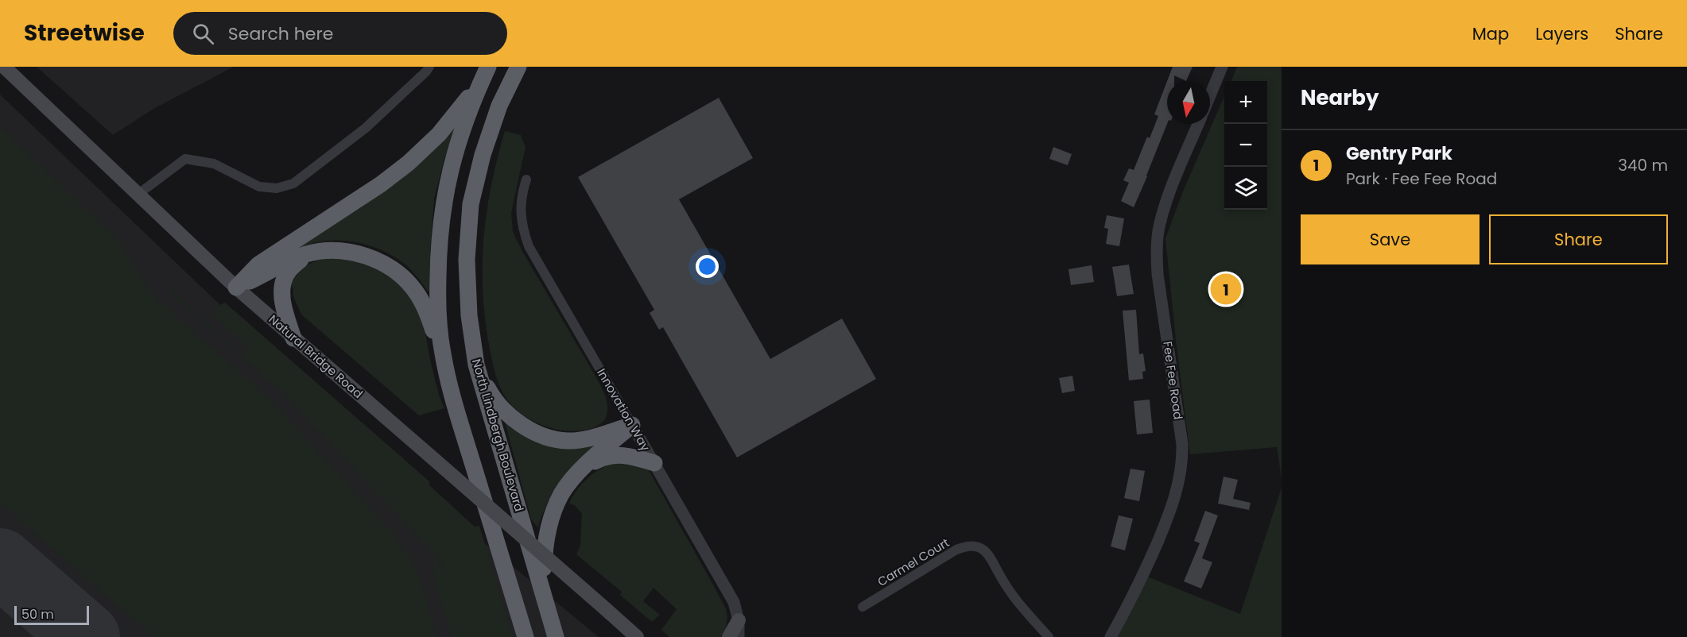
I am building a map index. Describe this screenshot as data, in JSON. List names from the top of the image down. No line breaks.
{"streets":{"highway":["North Lindbergh Boulevard"],"main road":["Natural Bridge Road"],"street":["Fee Fee Road","Innovation Way","Carmel Court"]},"scale_bar":"50 m","north":"bottom","page":{"header":"Streetwise","search":"Search here","nav":["Map","Layers","Share"],"heading":"Nearby","map_buttons":["+","−"],"list":[{"mark":"1","name":"Gentry Park","note":"Park · Fee Fee Road","value":"340 m"}],"buttons":["Save","Share"],"pins":"1","scale":"50 m"}}
